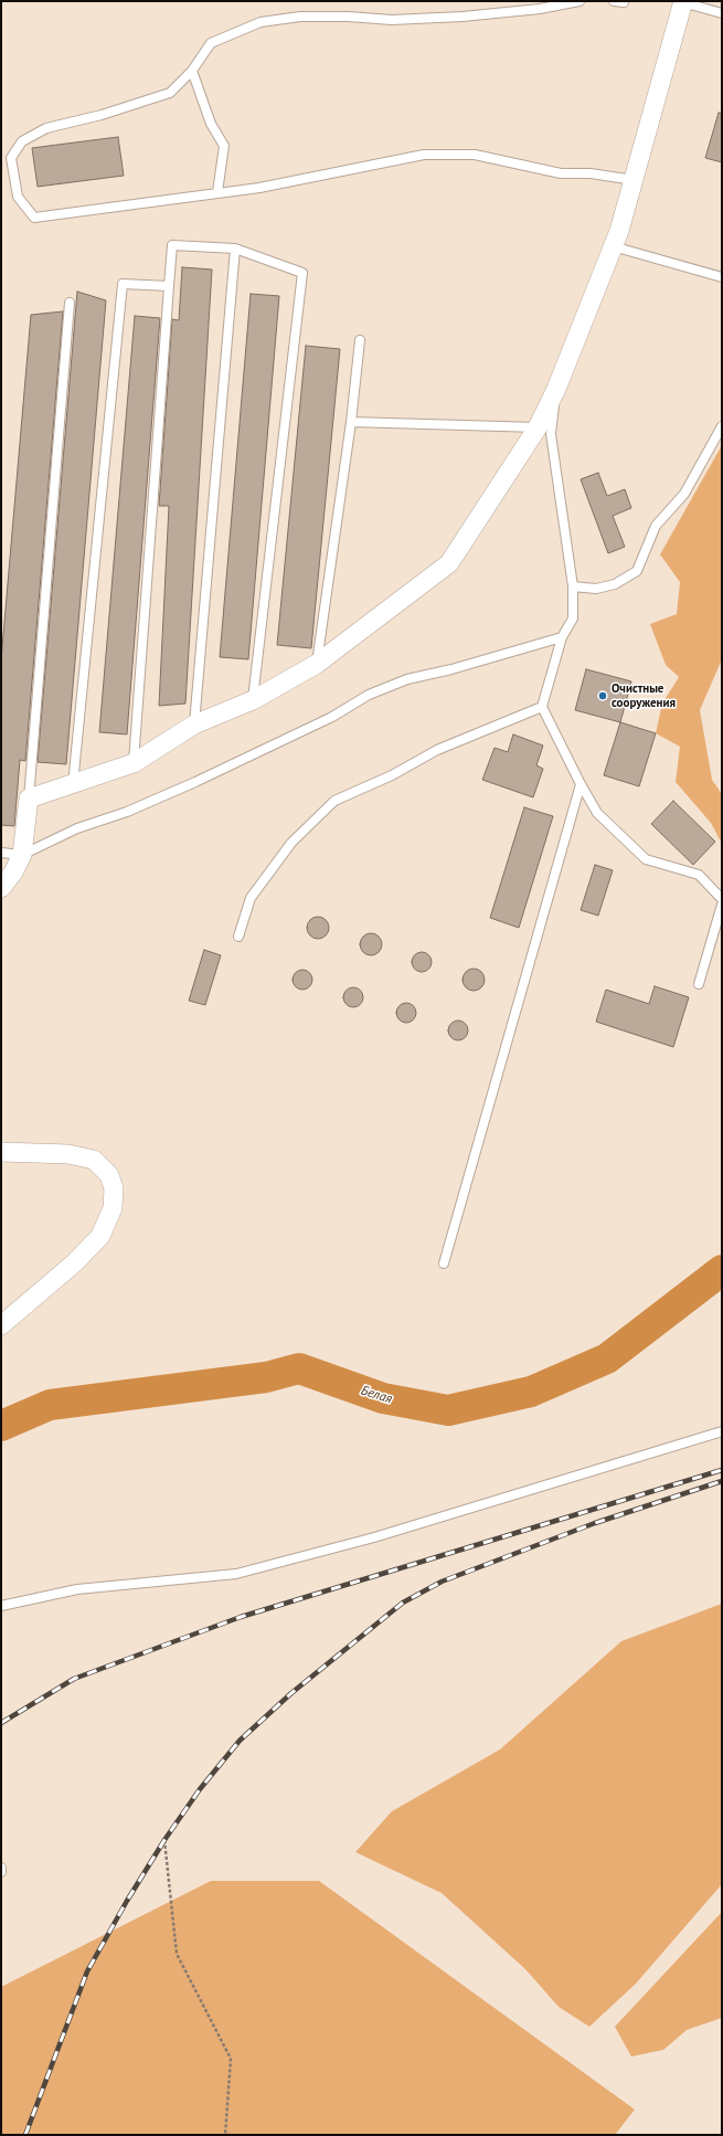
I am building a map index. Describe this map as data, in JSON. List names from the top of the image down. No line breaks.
{"water":["Белая"],"places":["Очистные сооружения"]}
